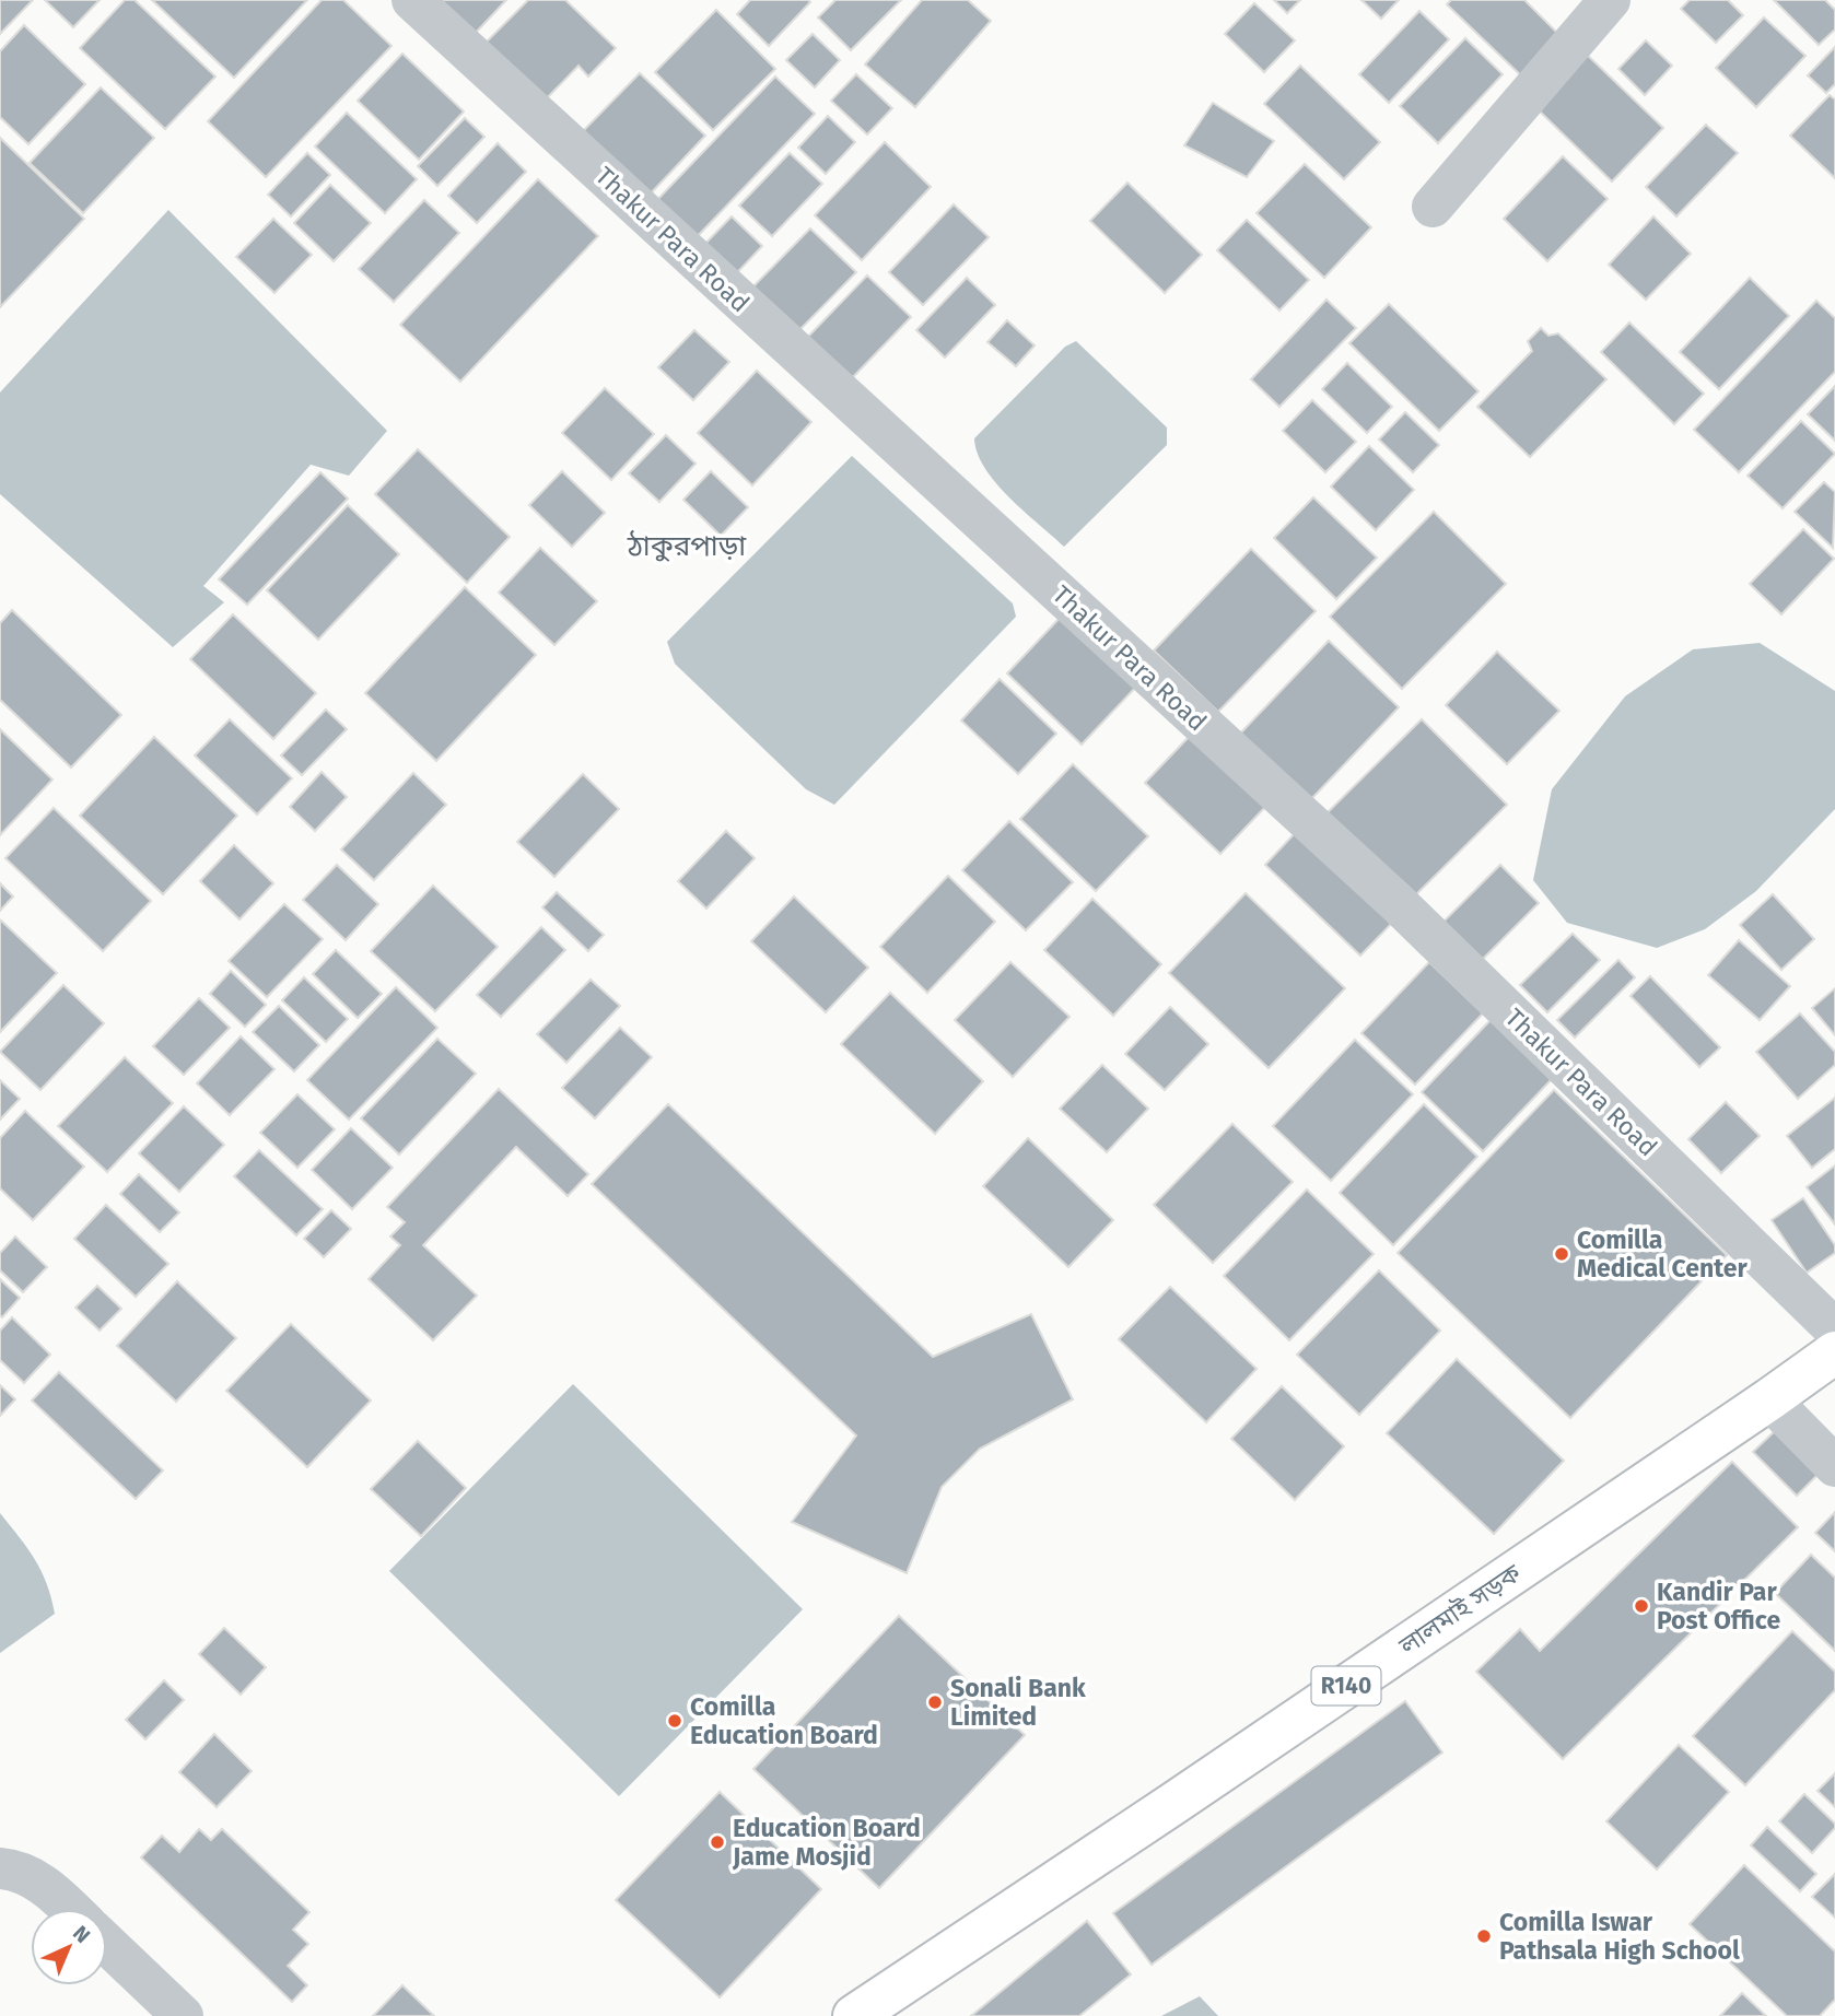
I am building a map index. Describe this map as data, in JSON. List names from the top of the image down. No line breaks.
{"streets":{"main road":["লালমাই সড়ক","R140"],"street":["Thakur Para Road"]},"districts":["ঠাকুরপাড়া"],"places":["Comilla Medical Center","Kandir Par Post Office","Sonali Bank Limited","Comilla Education Board","Education Board Jame Mosjid","Comilla Iswar Pathsala High School"],"north":"top right"}
